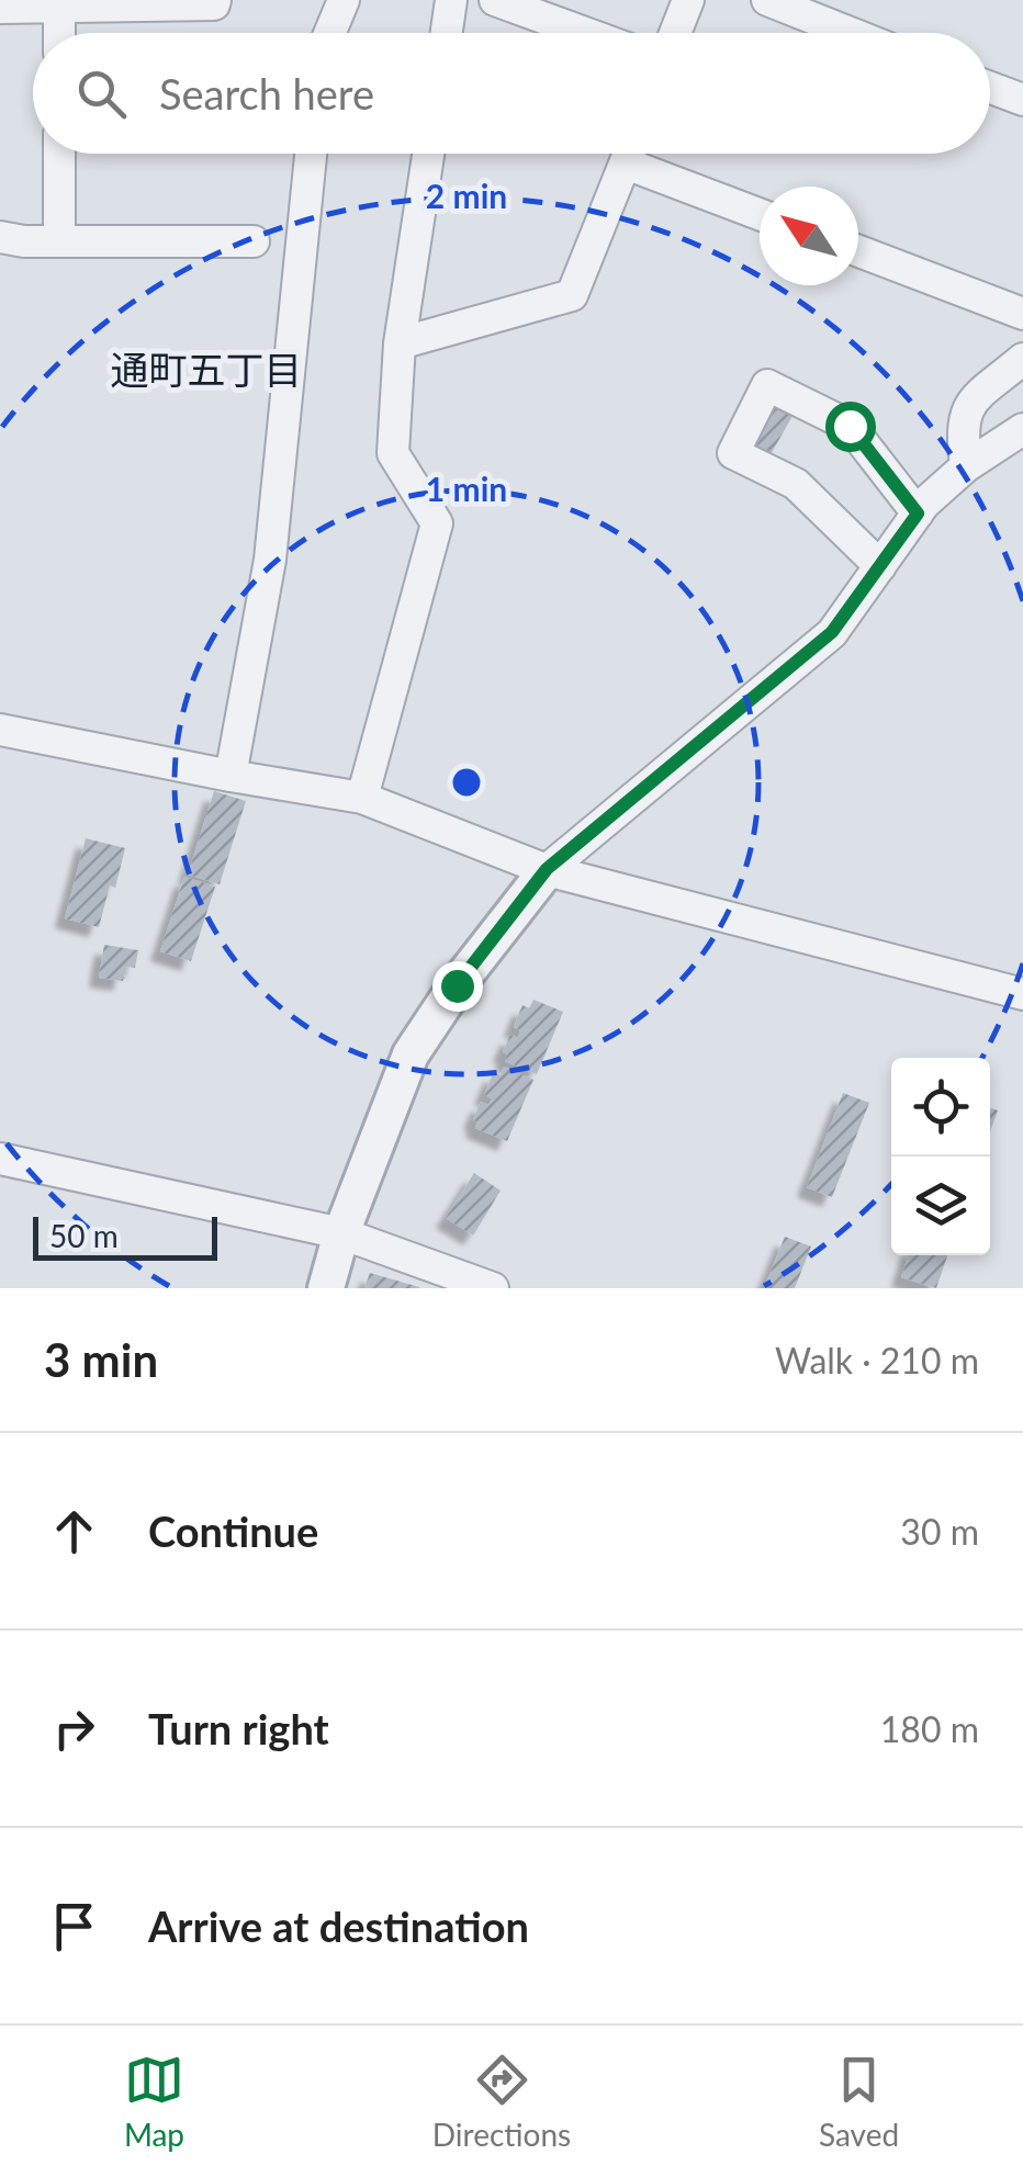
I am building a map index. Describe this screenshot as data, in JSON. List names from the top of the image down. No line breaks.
{"districts":["通町五丁目"],"scale_bar":"50 m","north":"top left","page":{"search":"Search here","scale":"50 m","heading":["3 min","Walk · 210 m"],"list":[["Continue","30 m"],["Turn right","180 m"],"Arrive at destination"],"nav":["Map","Directions","Saved"]},"rings":["2 min","1 min"]}
